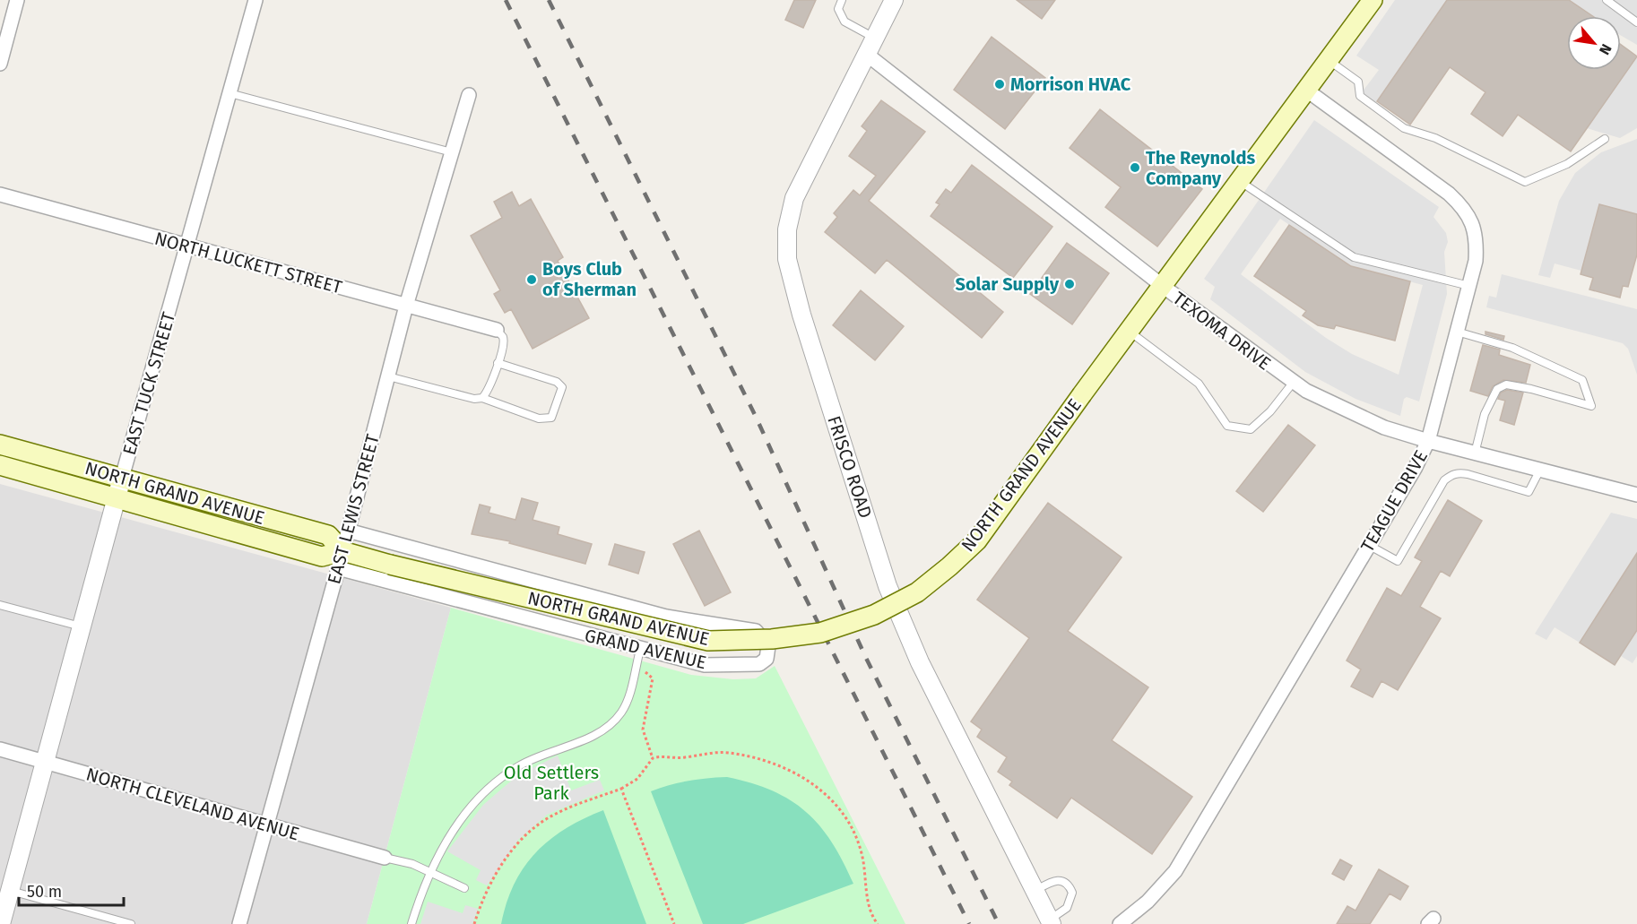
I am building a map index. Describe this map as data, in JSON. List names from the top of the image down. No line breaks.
{"streets":{"main road":["NORTH GRAND AVENUE"],"street":["NORTH LUCKETT STREET","TEXOMA DRIVE","EAST TUCK STREET","FRISCO ROAD","TEAGUE DRIVE","EAST LEWIS STREET","GRAND AVENUE","NORTH CLEVELAND AVENUE"]},"crossings":[["NORTH LUCKETT STREET","EAST TUCK STREET"],["NORTH LUCKETT STREET","EAST LEWIS STREET"],["TEXOMA DRIVE","FRISCO ROAD"],["TEXOMA DRIVE","NORTH GRAND AVENUE"],["TEXOMA DRIVE","TEAGUE DRIVE"],["EAST TUCK STREET","NORTH GRAND AVENUE"],["EAST TUCK STREET","NORTH CLEVELAND AVENUE"],["NORTH GRAND AVENUE","TEAGUE DRIVE"],["NORTH GRAND AVENUE","EAST LEWIS STREET"],["NORTH GRAND AVENUE","GRAND AVENUE"],["EAST LEWIS STREET","GRAND AVENUE"],["EAST LEWIS STREET","NORTH CLEVELAND AVENUE"]],"parks":["Old Settlers Park"],"places":["Morrison HVAC","The Reynolds Company","Boys Club of Sherman","Solar Supply"],"scale_bar":"50 m","north":"bottom right"}
